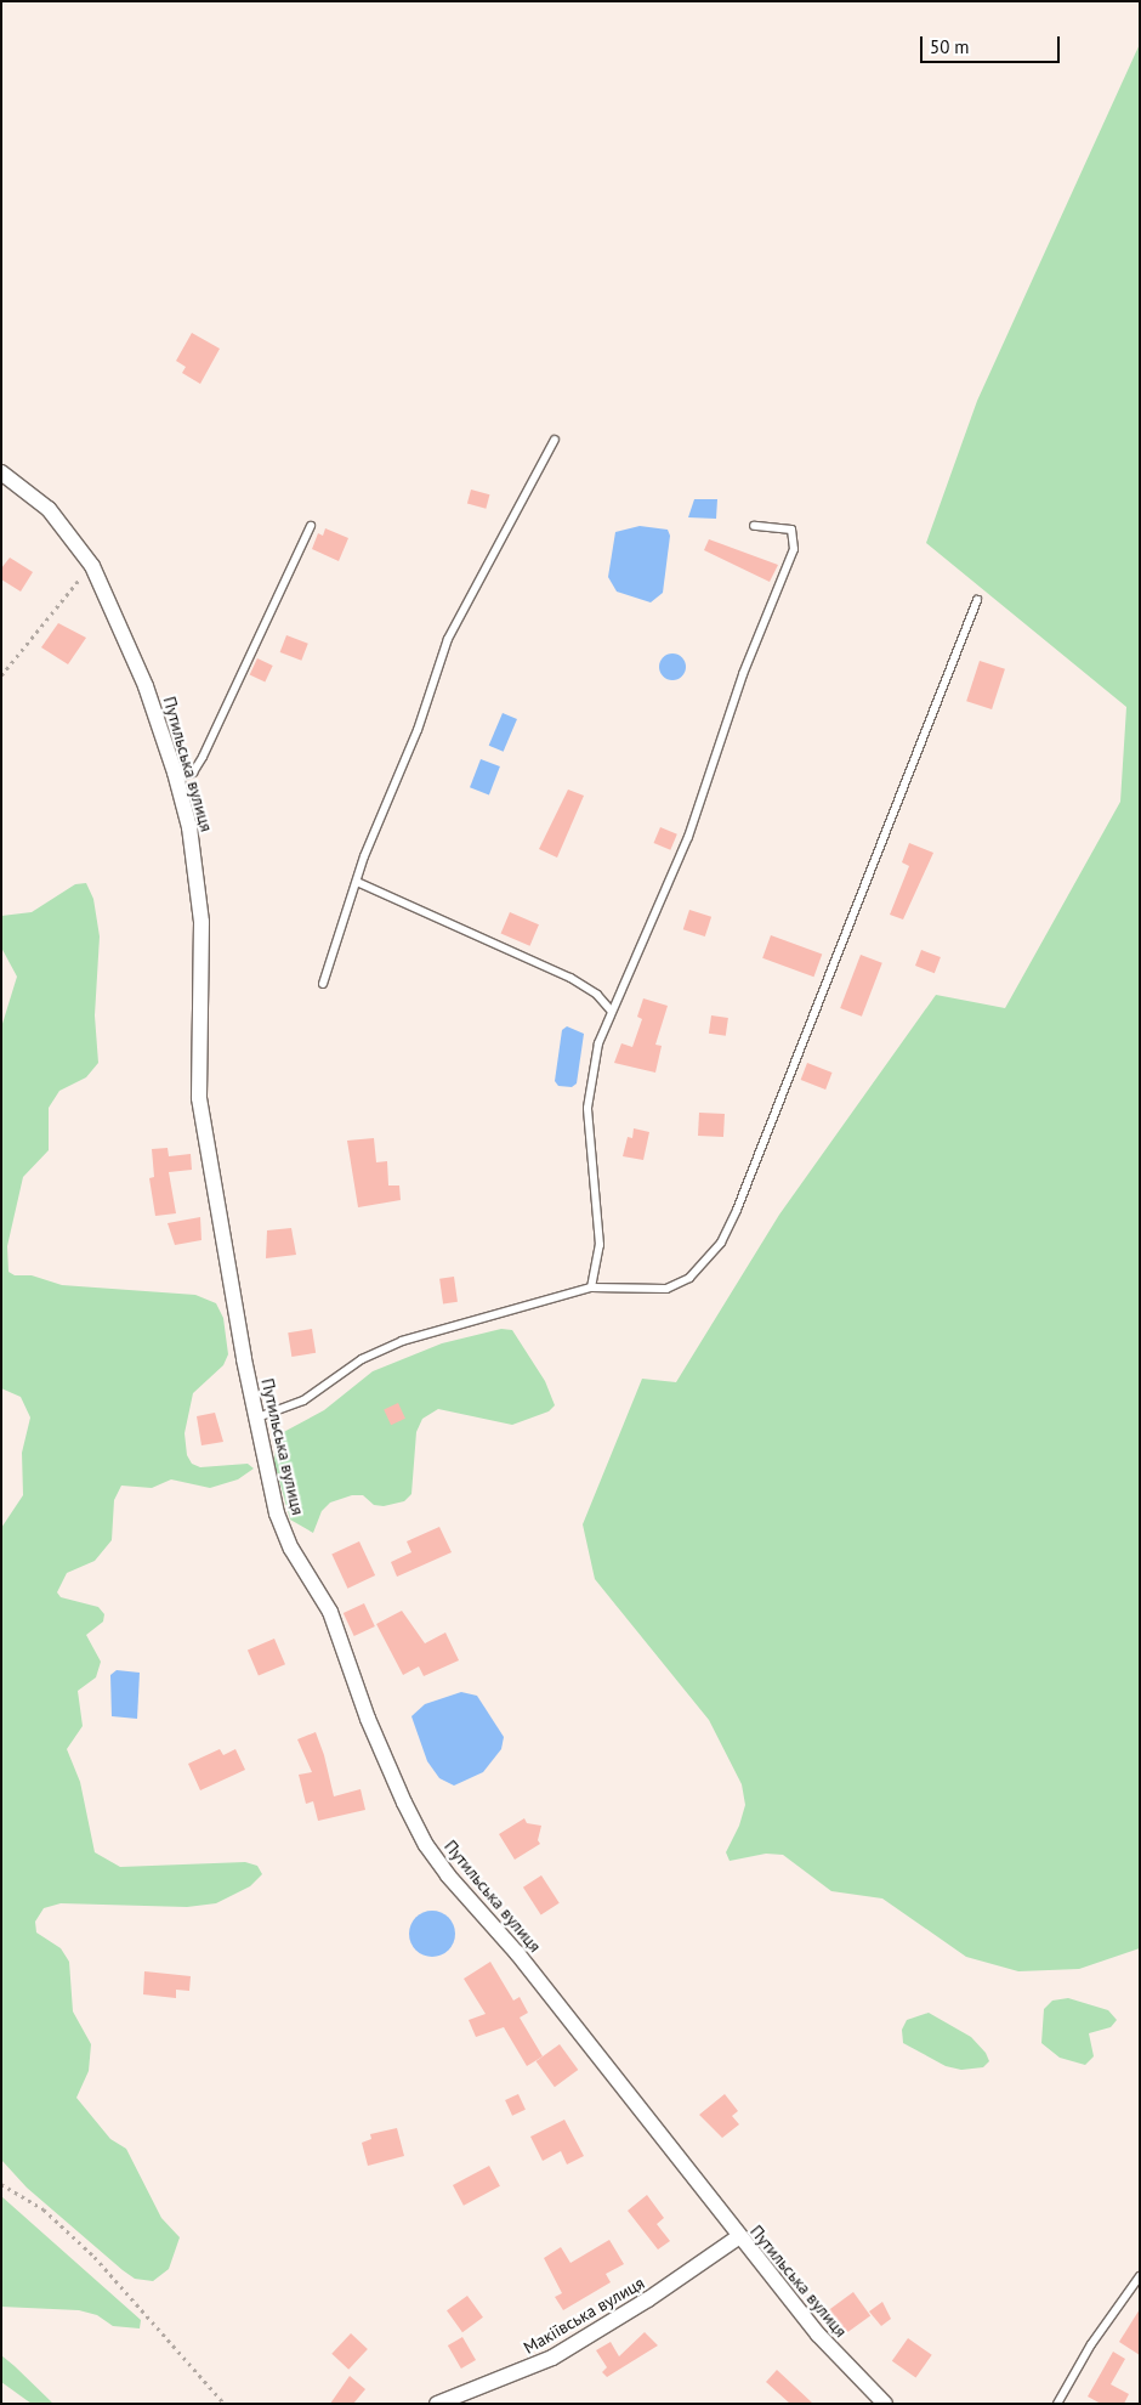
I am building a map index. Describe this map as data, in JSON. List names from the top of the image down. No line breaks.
{"streets":{"street":["Путильська вулиця","Макіївська вулиця"]},"crossings":[["Путильська вулиця","Макіївська вулиця"]],"scale_bar":"50 m"}
